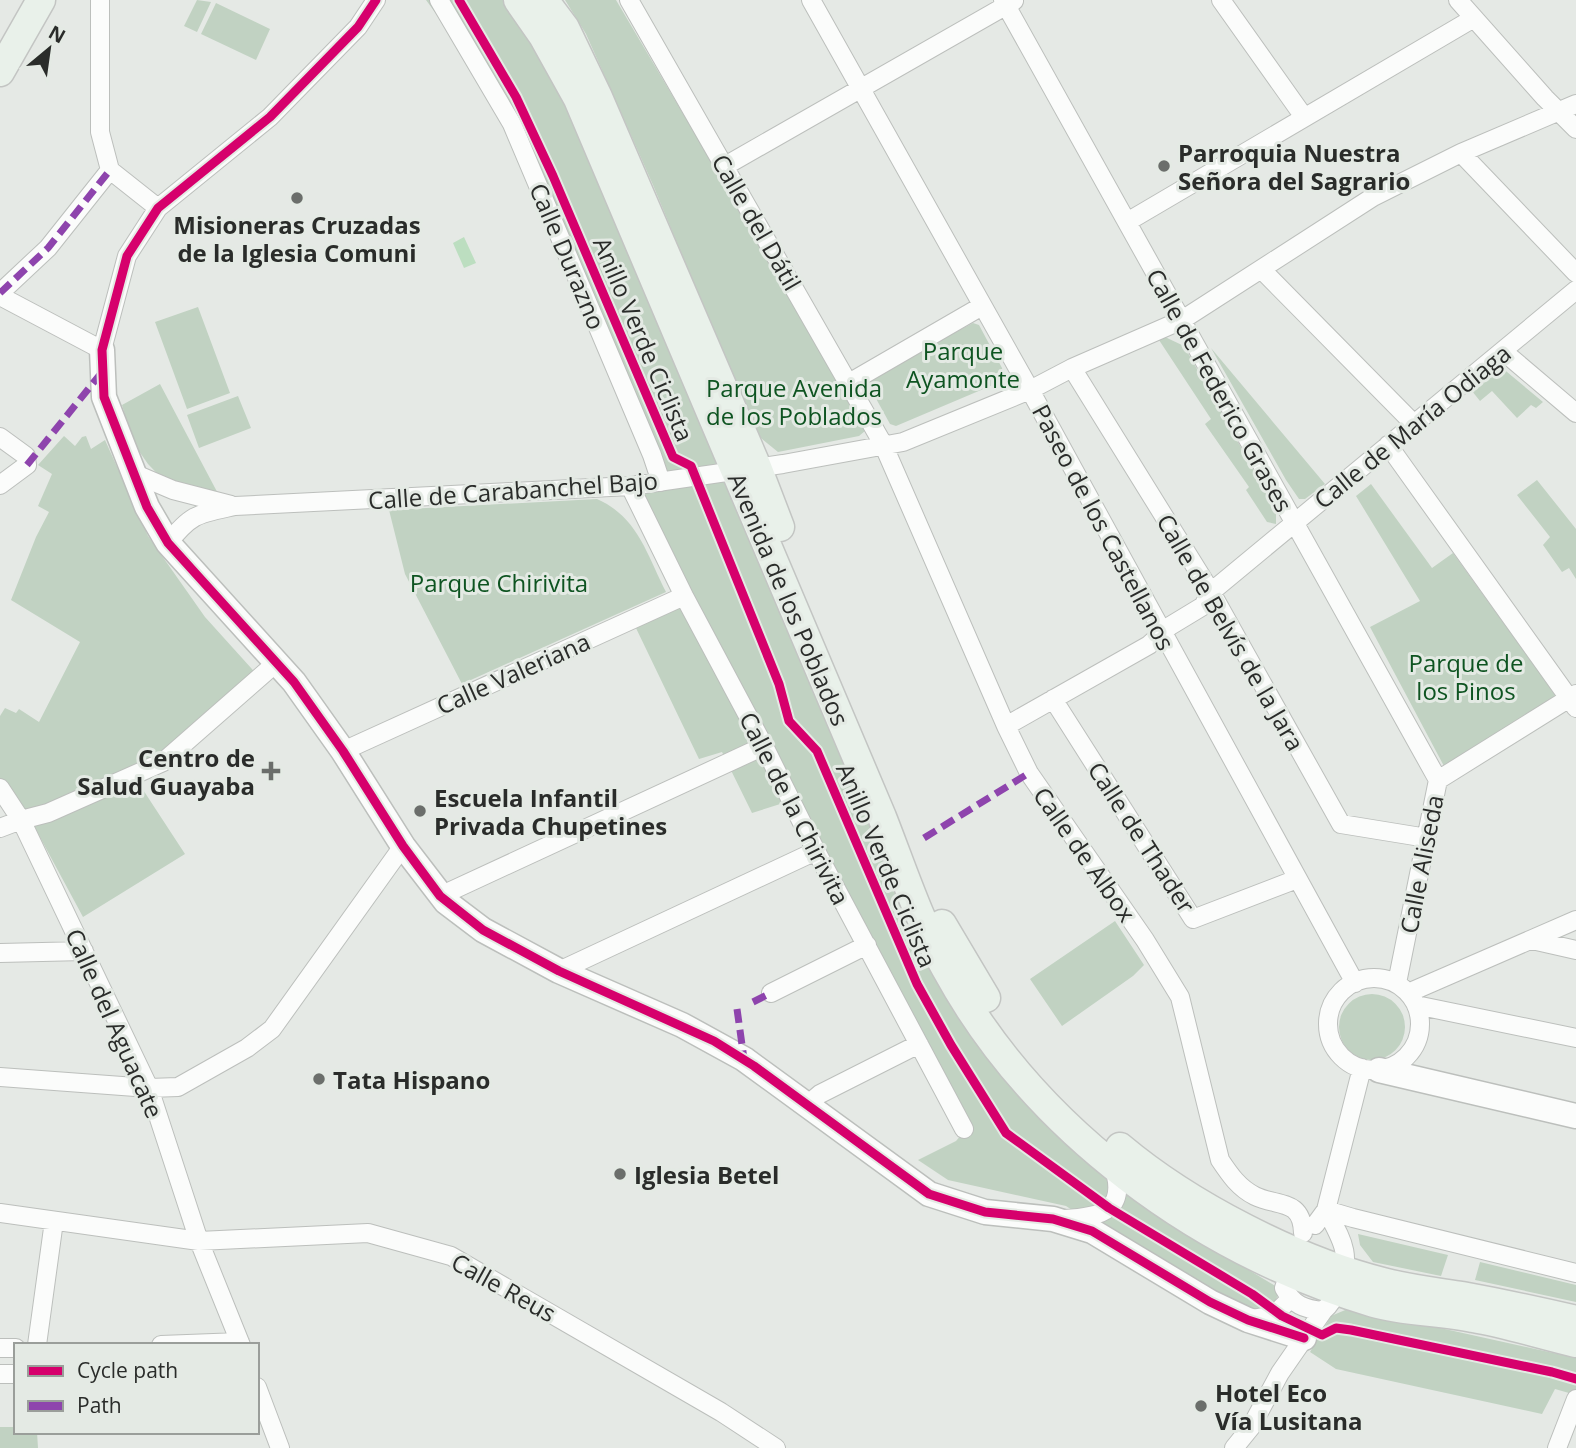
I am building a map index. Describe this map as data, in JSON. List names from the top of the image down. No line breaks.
{"streets":{"main road":["Avenida de los Poblados"],"street":["Calle del Dátil","Calle Durazno","Calle de Federico Grases","Calle de María Odiaga","Calle de Carabanchel Bajo","Paseo de los Castellanos","Calle de Belvís de la Jara","Calle Valeriana","Calle de la Chirivita","Calle de Thader","Calle de Albox","Calle Aliseda","Calle del Aguacate","Calle Reus"],"cycle path":["Anillo Verde Ciclista"]},"crossings":[["Calle del Dátil","Calle de Carabanchel Bajo"],["Calle del Dátil","Calle de Albox"],["Calle Durazno","Calle de Carabanchel Bajo"],["Calle de Federico Grases","Calle de María Odiaga"],["Calle de Federico Grases","Calle de Carabanchel Bajo"],["Calle de Federico Grases","Calle Aliseda"],["Calle de María Odiaga","Paseo de los Castellanos"],["Calle de María Odiaga","Calle de Belvís de la Jara"],["Calle de María Odiaga","Calle de Thader"],["Calle de María Odiaga","Calle de Albox"],["Calle de Carabanchel Bajo","Paseo de los Castellanos"],["Calle de Carabanchel Bajo","Avenida de los Poblados"],["Calle de Carabanchel Bajo","Calle de Belvís de la Jara"],["Calle de Carabanchel Bajo","Calle de la Chirivita"],["Calle de Carabanchel Bajo","Calle de Albox"],["Paseo de los Castellanos","Calle de Thader"],["Paseo de los Castellanos","Calle Aliseda"],["Calle de Belvís de la Jara","Calle Aliseda"],["Calle Valeriana","Calle de la Chirivita"],["Calle del Aguacate","Calle Reus"]],"parks":["Parque Ayamonte","Parque Avenida de los Poblados","Parque Chirivita","Parque de los Pinos"],"places":{"other":["Parroquia Nuestra Señora del Sagrario","Misioneras Cruzadas de la Iglesia Comuni","Escuela Infantil Privada Chupetines","Tata Hispano","Iglesia Betel","Hotel Eco Vía Lusitana"],"health":["Centro de Salud Guayaba"]},"legend":["Cycle path","Path"],"north":"top right"}
